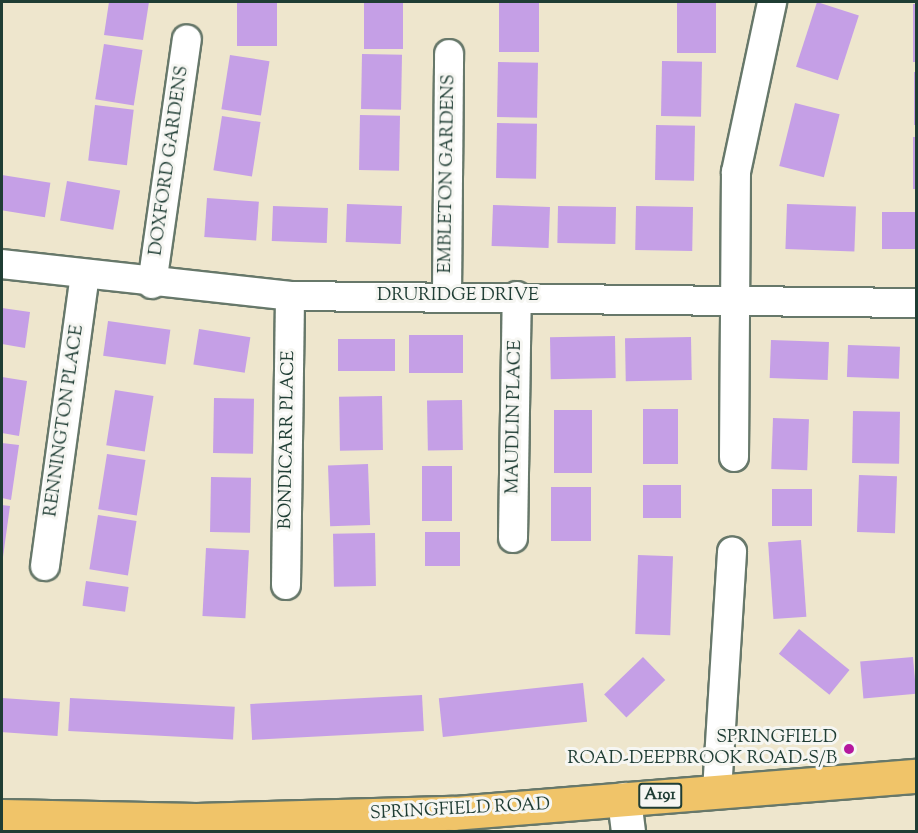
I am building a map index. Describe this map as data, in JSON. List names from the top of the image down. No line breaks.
{"streets":{"main road":["A191","SPRINGFIELD ROAD"],"street":["DOXFORD GARDENS","EMBLETON GARDENS","DRURIDGE DRIVE","MAUDLIN PLACE","RENNINGTON PLACE","BONDICARR PLACE"]},"crossings":[["DOXFORD GARDENS","DRURIDGE DRIVE"],["EMBLETON GARDENS","DRURIDGE DRIVE"],["DRURIDGE DRIVE","MAUDLIN PLACE"],["DRURIDGE DRIVE","RENNINGTON PLACE"],["DRURIDGE DRIVE","BONDICARR PLACE"]],"places":["SPRINGFIELD ROAD-DEEPBROOK ROAD-S/B"]}
